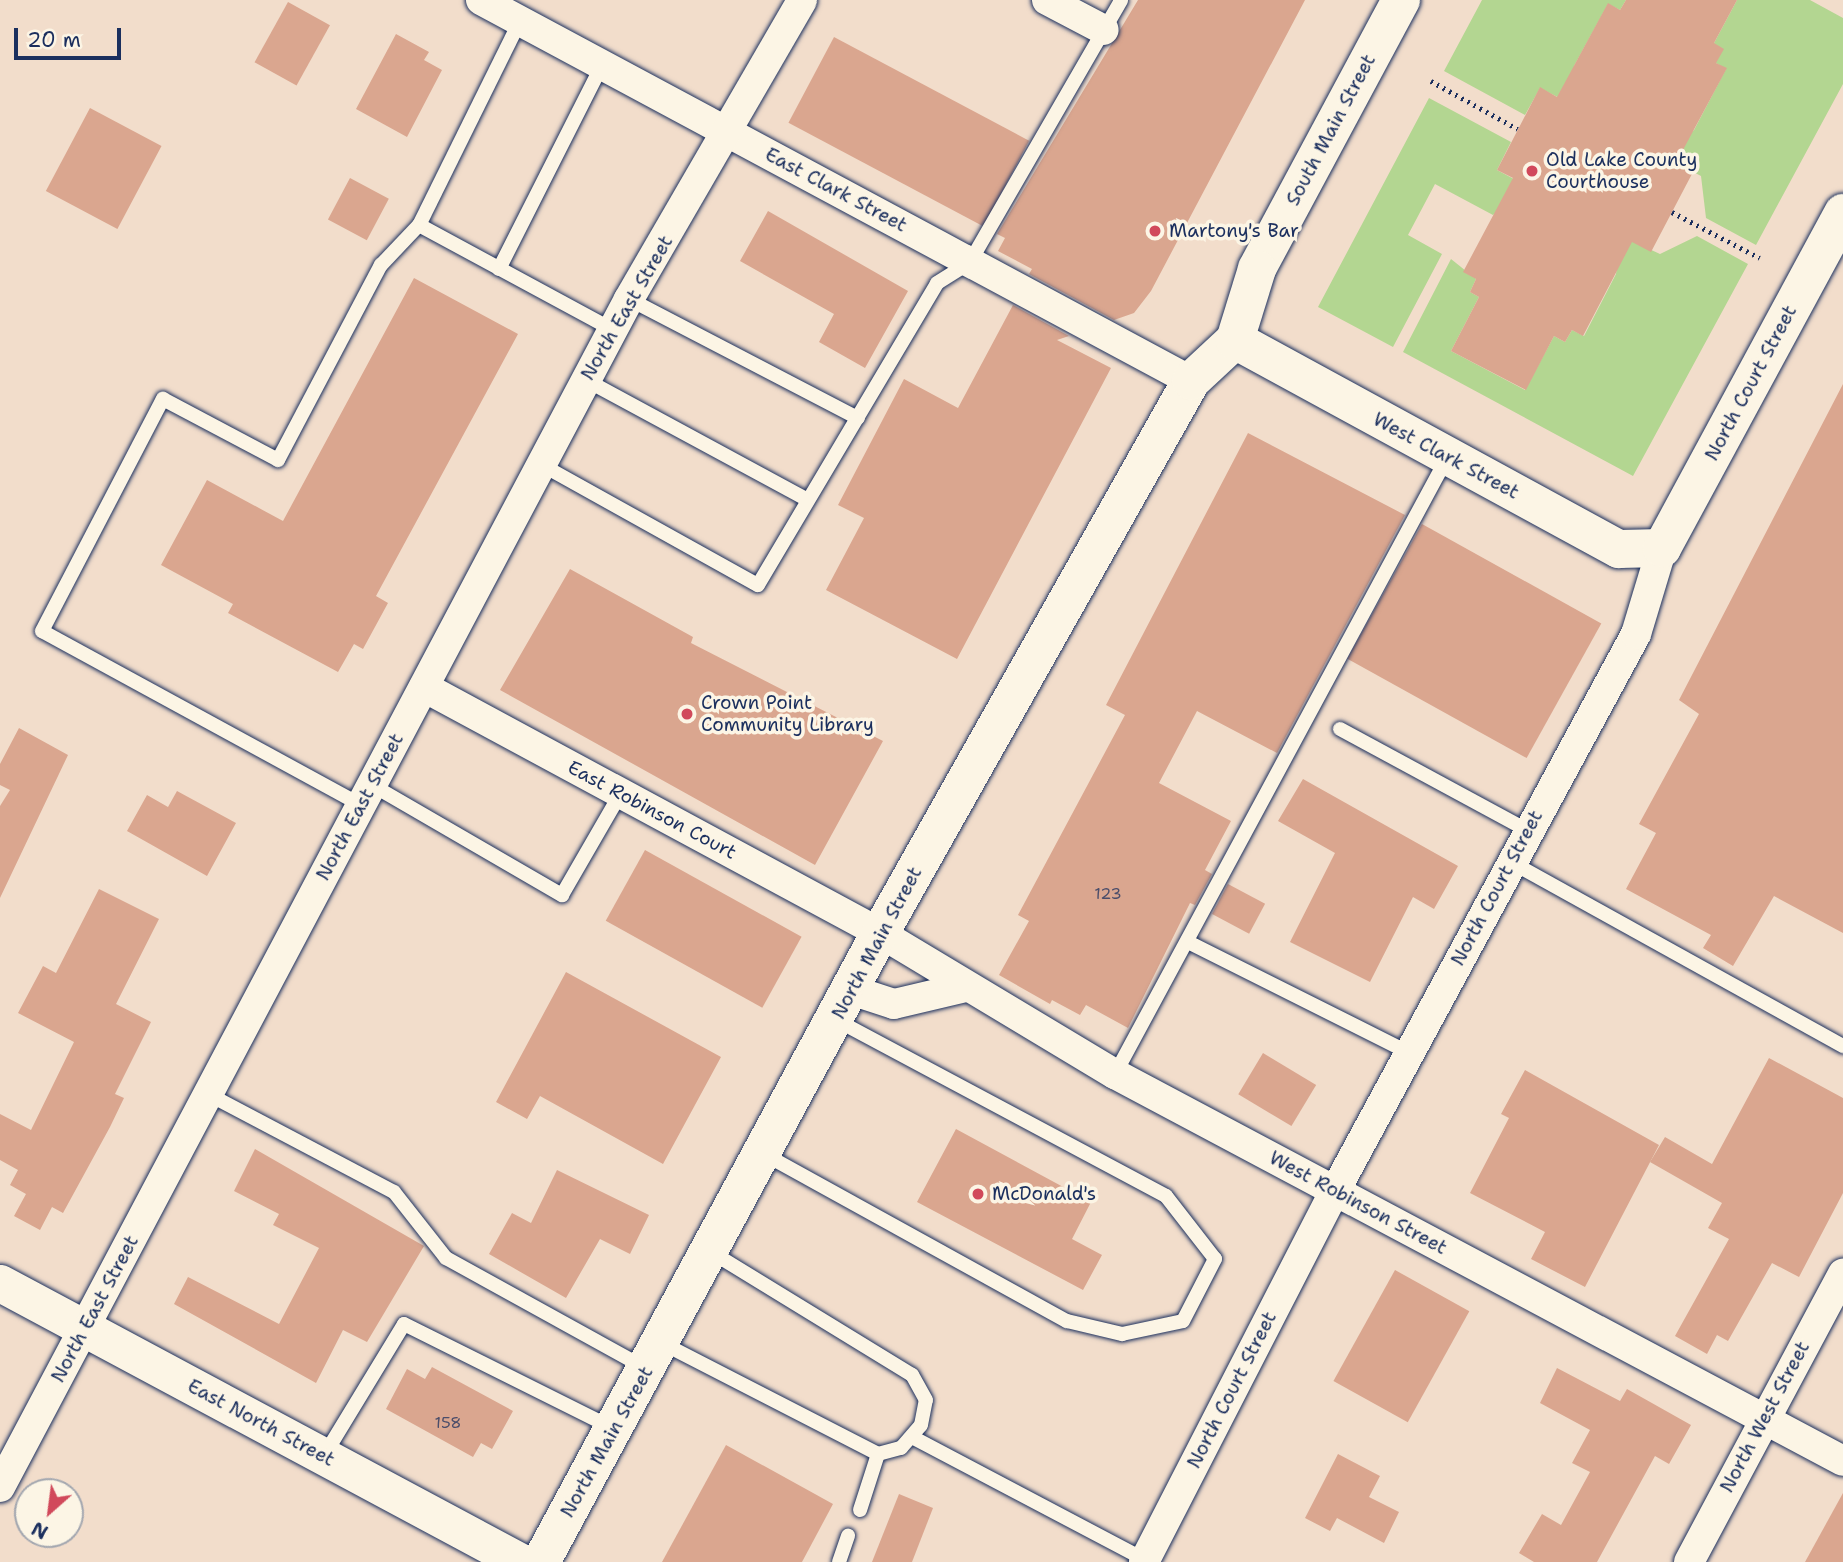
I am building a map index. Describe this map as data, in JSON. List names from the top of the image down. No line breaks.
{"streets":{"main road":["South Main Street","North Court Street","West Clark Street","North Main Street"],"street":["East Clark Street","North East Street","East Robinson Court","West Robinson Street","North West Street","East North Street"]},"crossings":[["South Main Street","West Clark Street"],["South Main Street","North Main Street"],["East Clark Street","North East Street"],["East Clark Street","North Main Street"],["North East Street","East Robinson Court"],["North East Street","East North Street"],["North Court Street","West Clark Street"],["North Court Street","West Robinson Street"],["West Clark Street","North Main Street"],["East Robinson Court","North Main Street"],["East Robinson Court","West Robinson Street"],["North Main Street","West Robinson Street"],["West Robinson Street","North West Street"]],"places":["Old Lake County Courthouse","Martony's Bar","Crown Point Community Library","McDonald's"],"house_numbers":["123","158"],"scale_bar":"20 m","north":"bottom left"}
